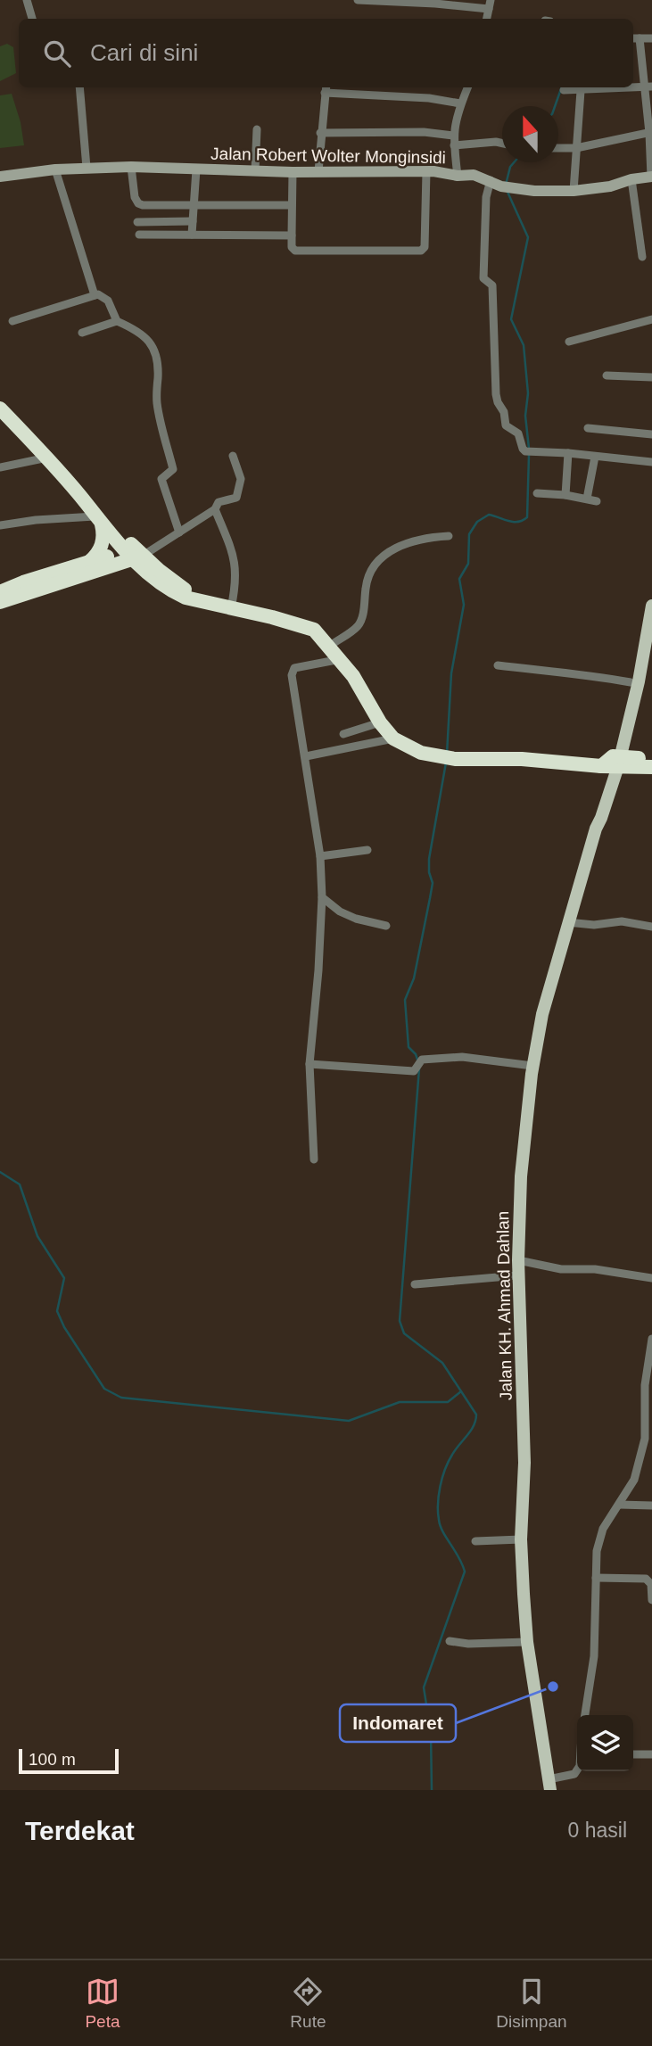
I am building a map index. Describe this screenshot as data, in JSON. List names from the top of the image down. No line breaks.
{"streets":{"main road":["Jalan Robert Wolter Monginsidi","Jalan KH. Ahmad Dahlan"]},"places":["Indomaret"],"scale_bar":"100 m","north":"top","page":{"search":"Cari di sini","scale":"100 m","heading":["Terdekat","0 hasil"],"nav":["Peta","Rute","Disimpan"]}}
